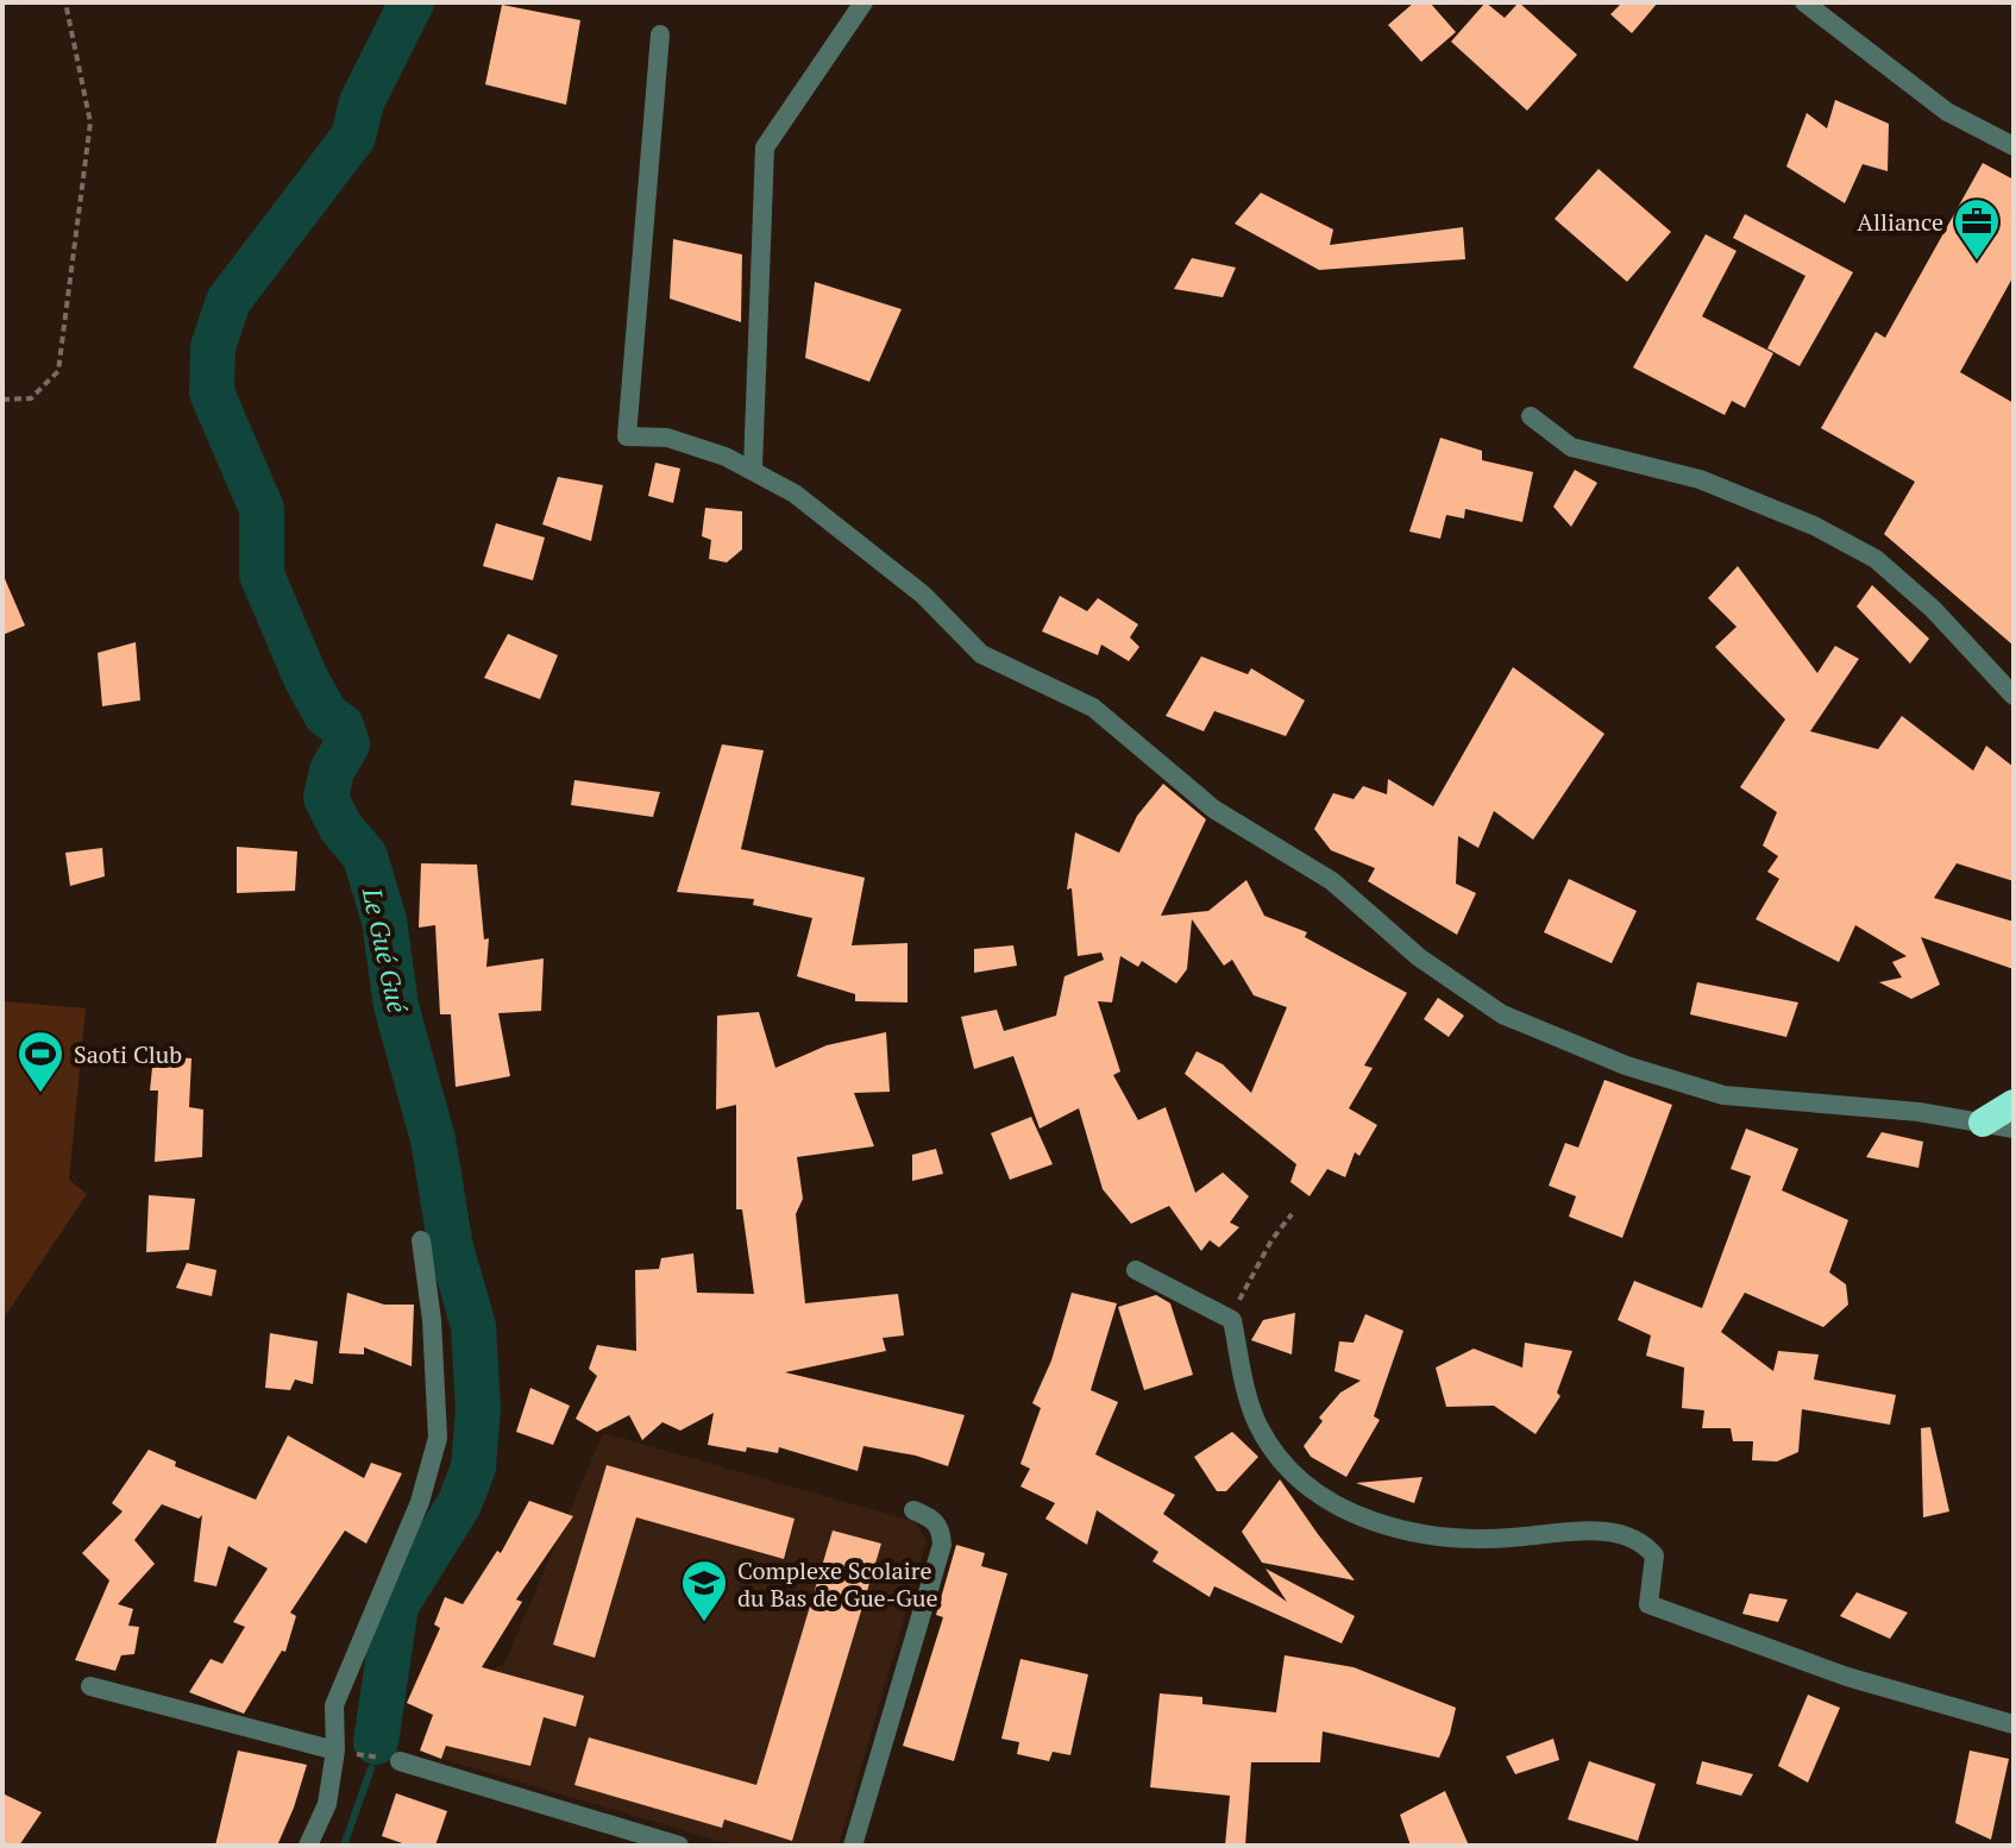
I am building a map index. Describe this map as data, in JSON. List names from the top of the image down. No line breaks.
{"water":["Le Gué Gué"],"places":{"office":["Alliance"],"sports":["Saoti Club"],"school or university":["Complexe Scolaire du Bas de Gue-Gue"]}}
